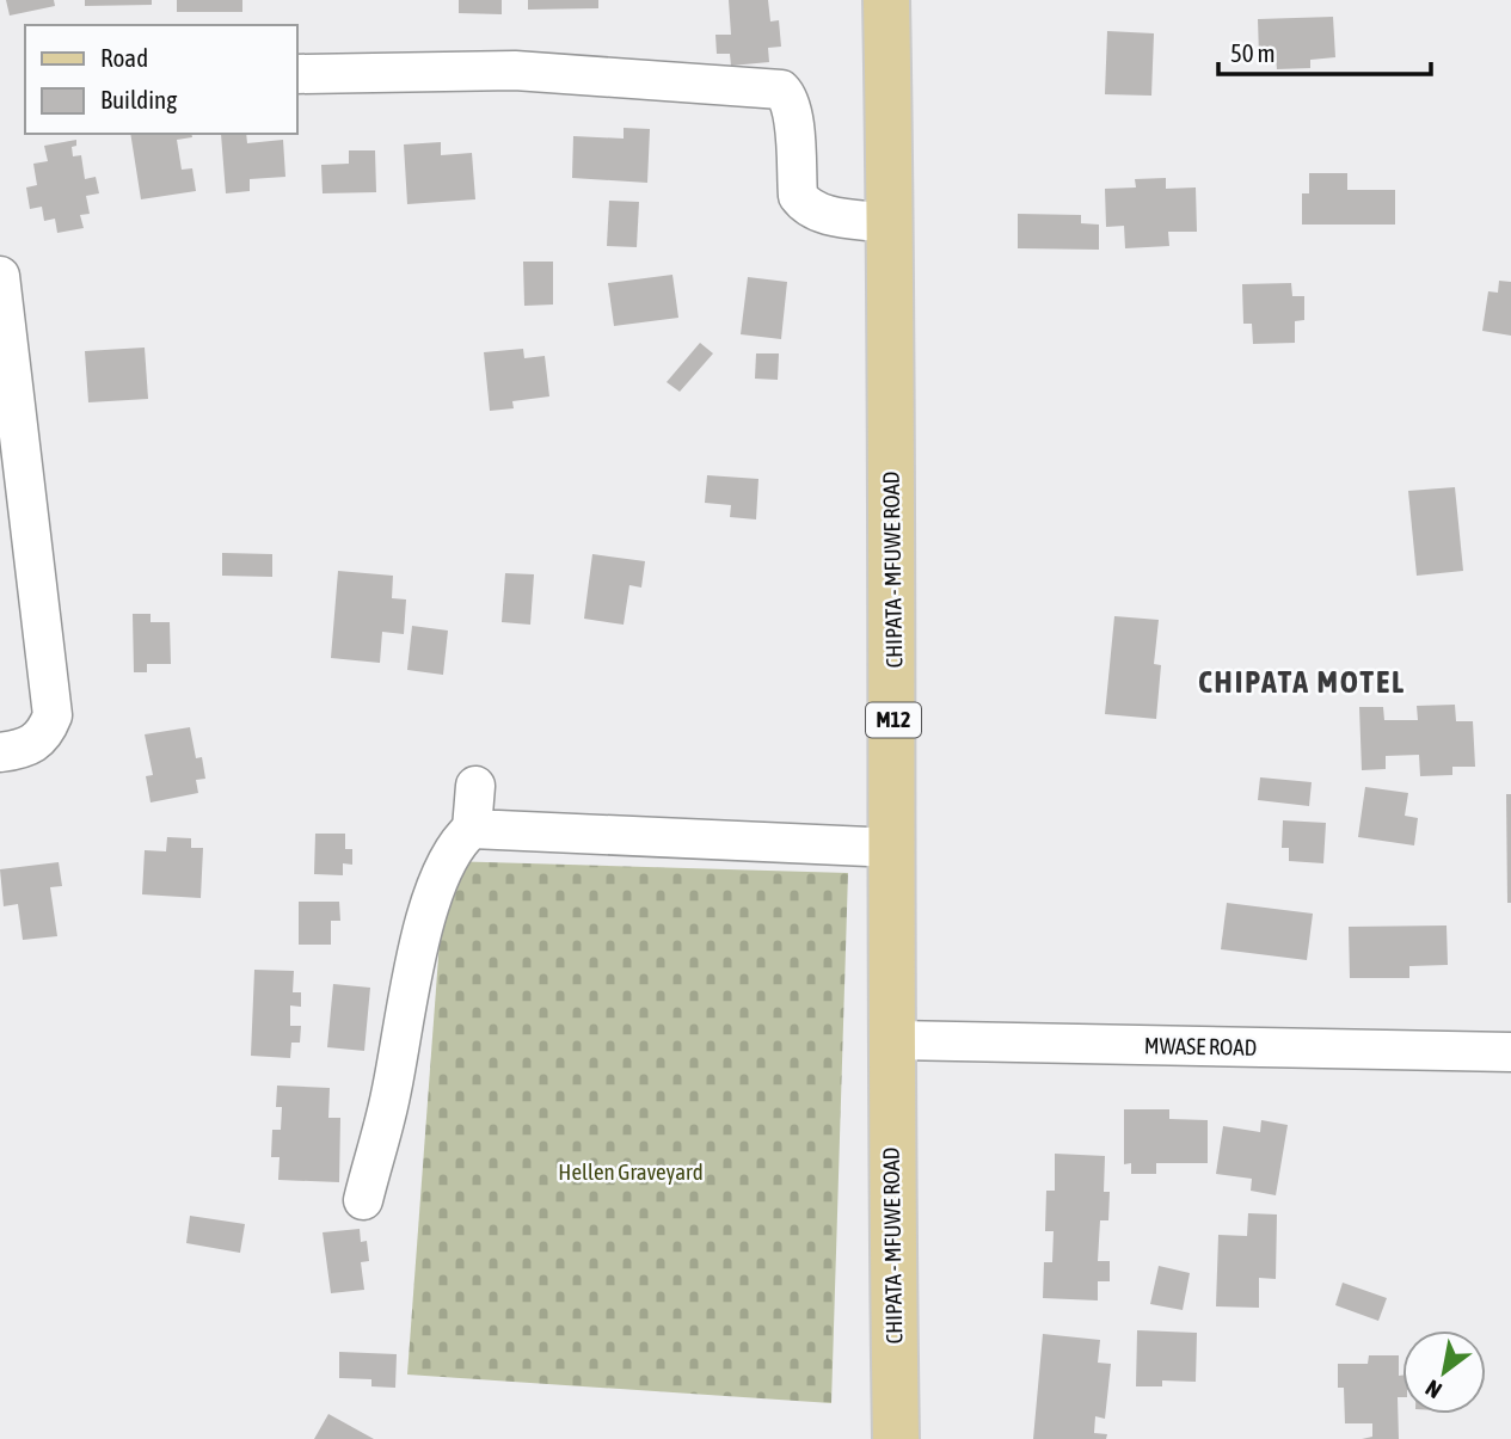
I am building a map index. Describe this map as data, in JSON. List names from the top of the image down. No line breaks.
{"streets":{"main road":["CHIPATA - MFUWE ROAD","M12"],"street":["MWASE ROAD"]},"crossings":[["CHIPATA - MFUWE ROAD","MWASE ROAD"]],"districts":["CHIPATA MOTEL"],"parks":["Hellen Graveyard"],"legend":["Road","Building"],"scale_bar":"50 m","north":"bottom left"}
